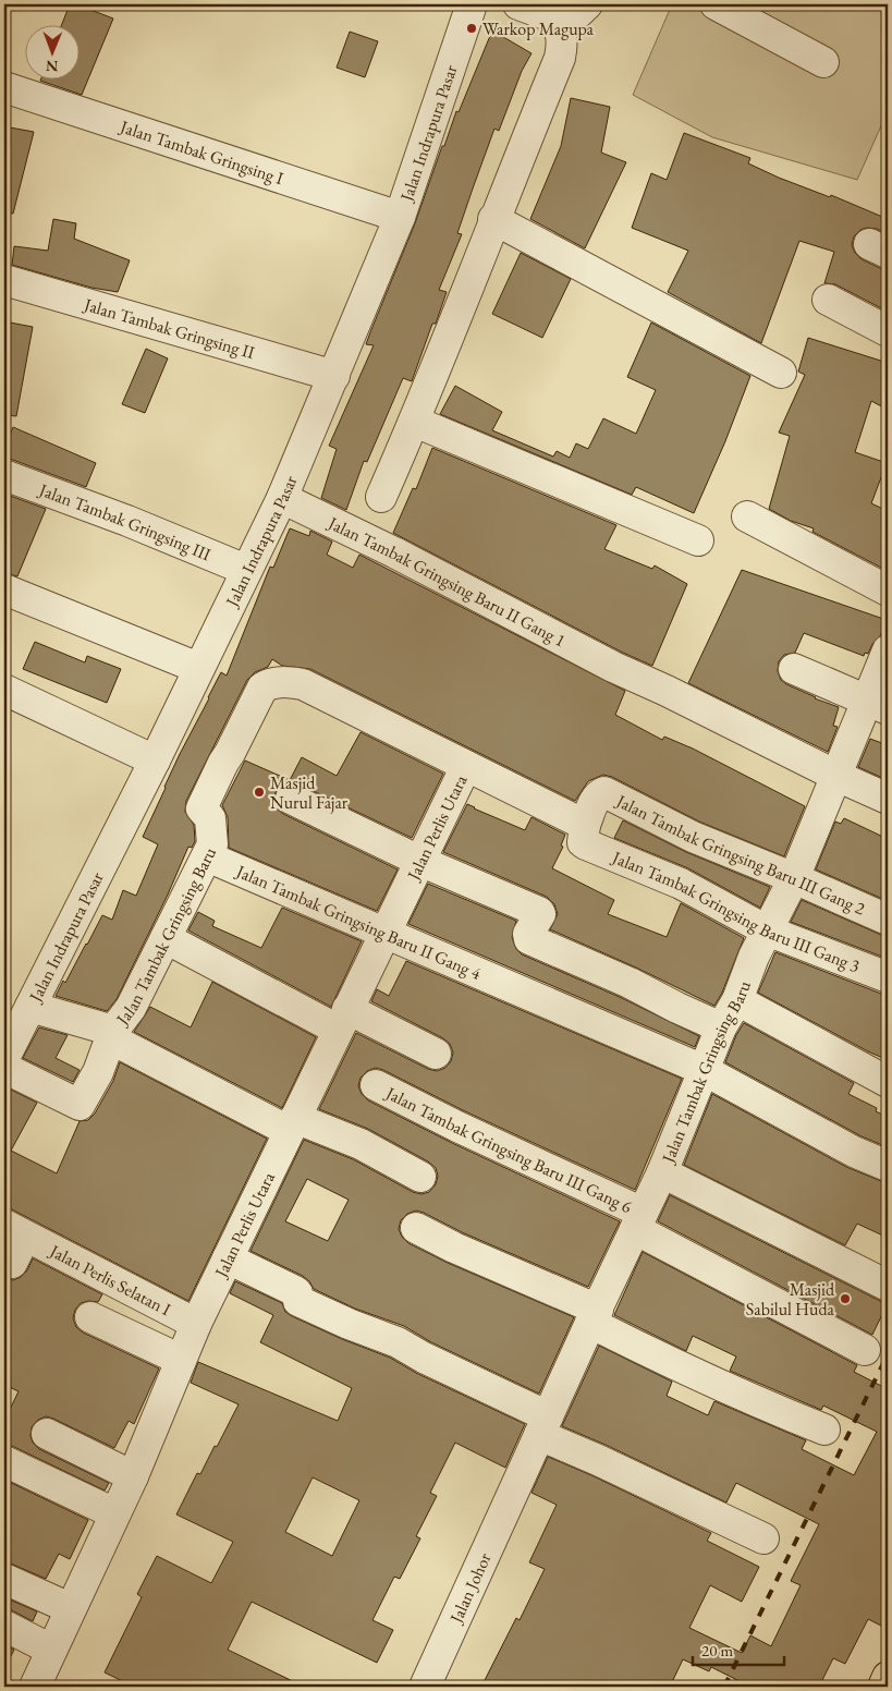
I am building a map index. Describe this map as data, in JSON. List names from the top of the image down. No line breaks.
{"streets":{"street":["Jalan Indrapura Pasar","Jalan Tambak Gringsing I","Jalan Tambak Gringsing II","Jalan Tambak Gringsing III","Jalan Tambak Gringsing Baru II Gang 1","Jalan Perlis Utara","Jalan Tambak Gringsing Baru III Gang 2","Jalan Tambak Gringsing Baru III Gang 3","Jalan Tambak Gringsing Baru II Gang 4","Jalan Tambak Gringsing Baru","Jalan Tambak Gringsing Baru III Gang 6","Jalan Perlis Selatan I","Jalan Johor"]},"crossings":[["Jalan Indrapura Pasar","Jalan Tambak Gringsing I"],["Jalan Indrapura Pasar","Jalan Tambak Gringsing II"],["Jalan Indrapura Pasar","Jalan Tambak Gringsing III"],["Jalan Indrapura Pasar","Jalan Tambak Gringsing Baru II Gang 1"],["Jalan Tambak Gringsing Baru II Gang 1","Jalan Tambak Gringsing Baru"],["Jalan Perlis Utara","Jalan Tambak Gringsing Baru III Gang 3"],["Jalan Perlis Utara","Jalan Tambak Gringsing Baru II Gang 4"],["Jalan Perlis Utara","Jalan Perlis Selatan I"],["Jalan Tambak Gringsing Baru III Gang 2","Jalan Tambak Gringsing Baru III Gang 3"],["Jalan Tambak Gringsing Baru III Gang 2","Jalan Tambak Gringsing Baru"],["Jalan Tambak Gringsing Baru III Gang 3","Jalan Tambak Gringsing Baru"],["Jalan Tambak Gringsing Baru II Gang 4","Jalan Tambak Gringsing Baru"],["Jalan Tambak Gringsing Baru","Jalan Tambak Gringsing Baru III Gang 6"],["Jalan Tambak Gringsing Baru","Jalan Johor"]],"places":["Warkop Magupa","Masjid Nurul Fajar","Masjid Sabilul Huda"],"scale_bar":"20 m","north":"bottom"}
